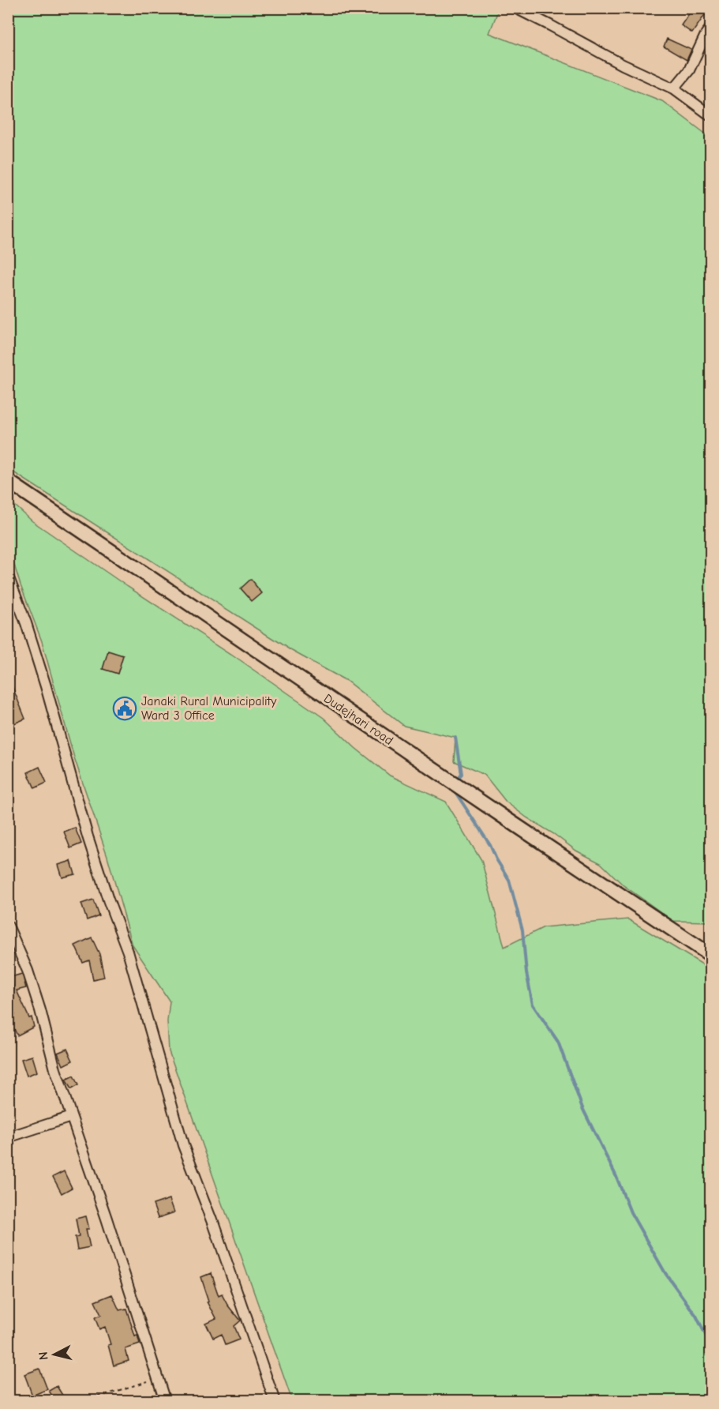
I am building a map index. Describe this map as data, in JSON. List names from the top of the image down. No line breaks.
{"streets":{"street":["Dudejhari road"]},"places":{"public building":["Janaki Rural Municipality Ward 3 Office"]},"north":"left"}
